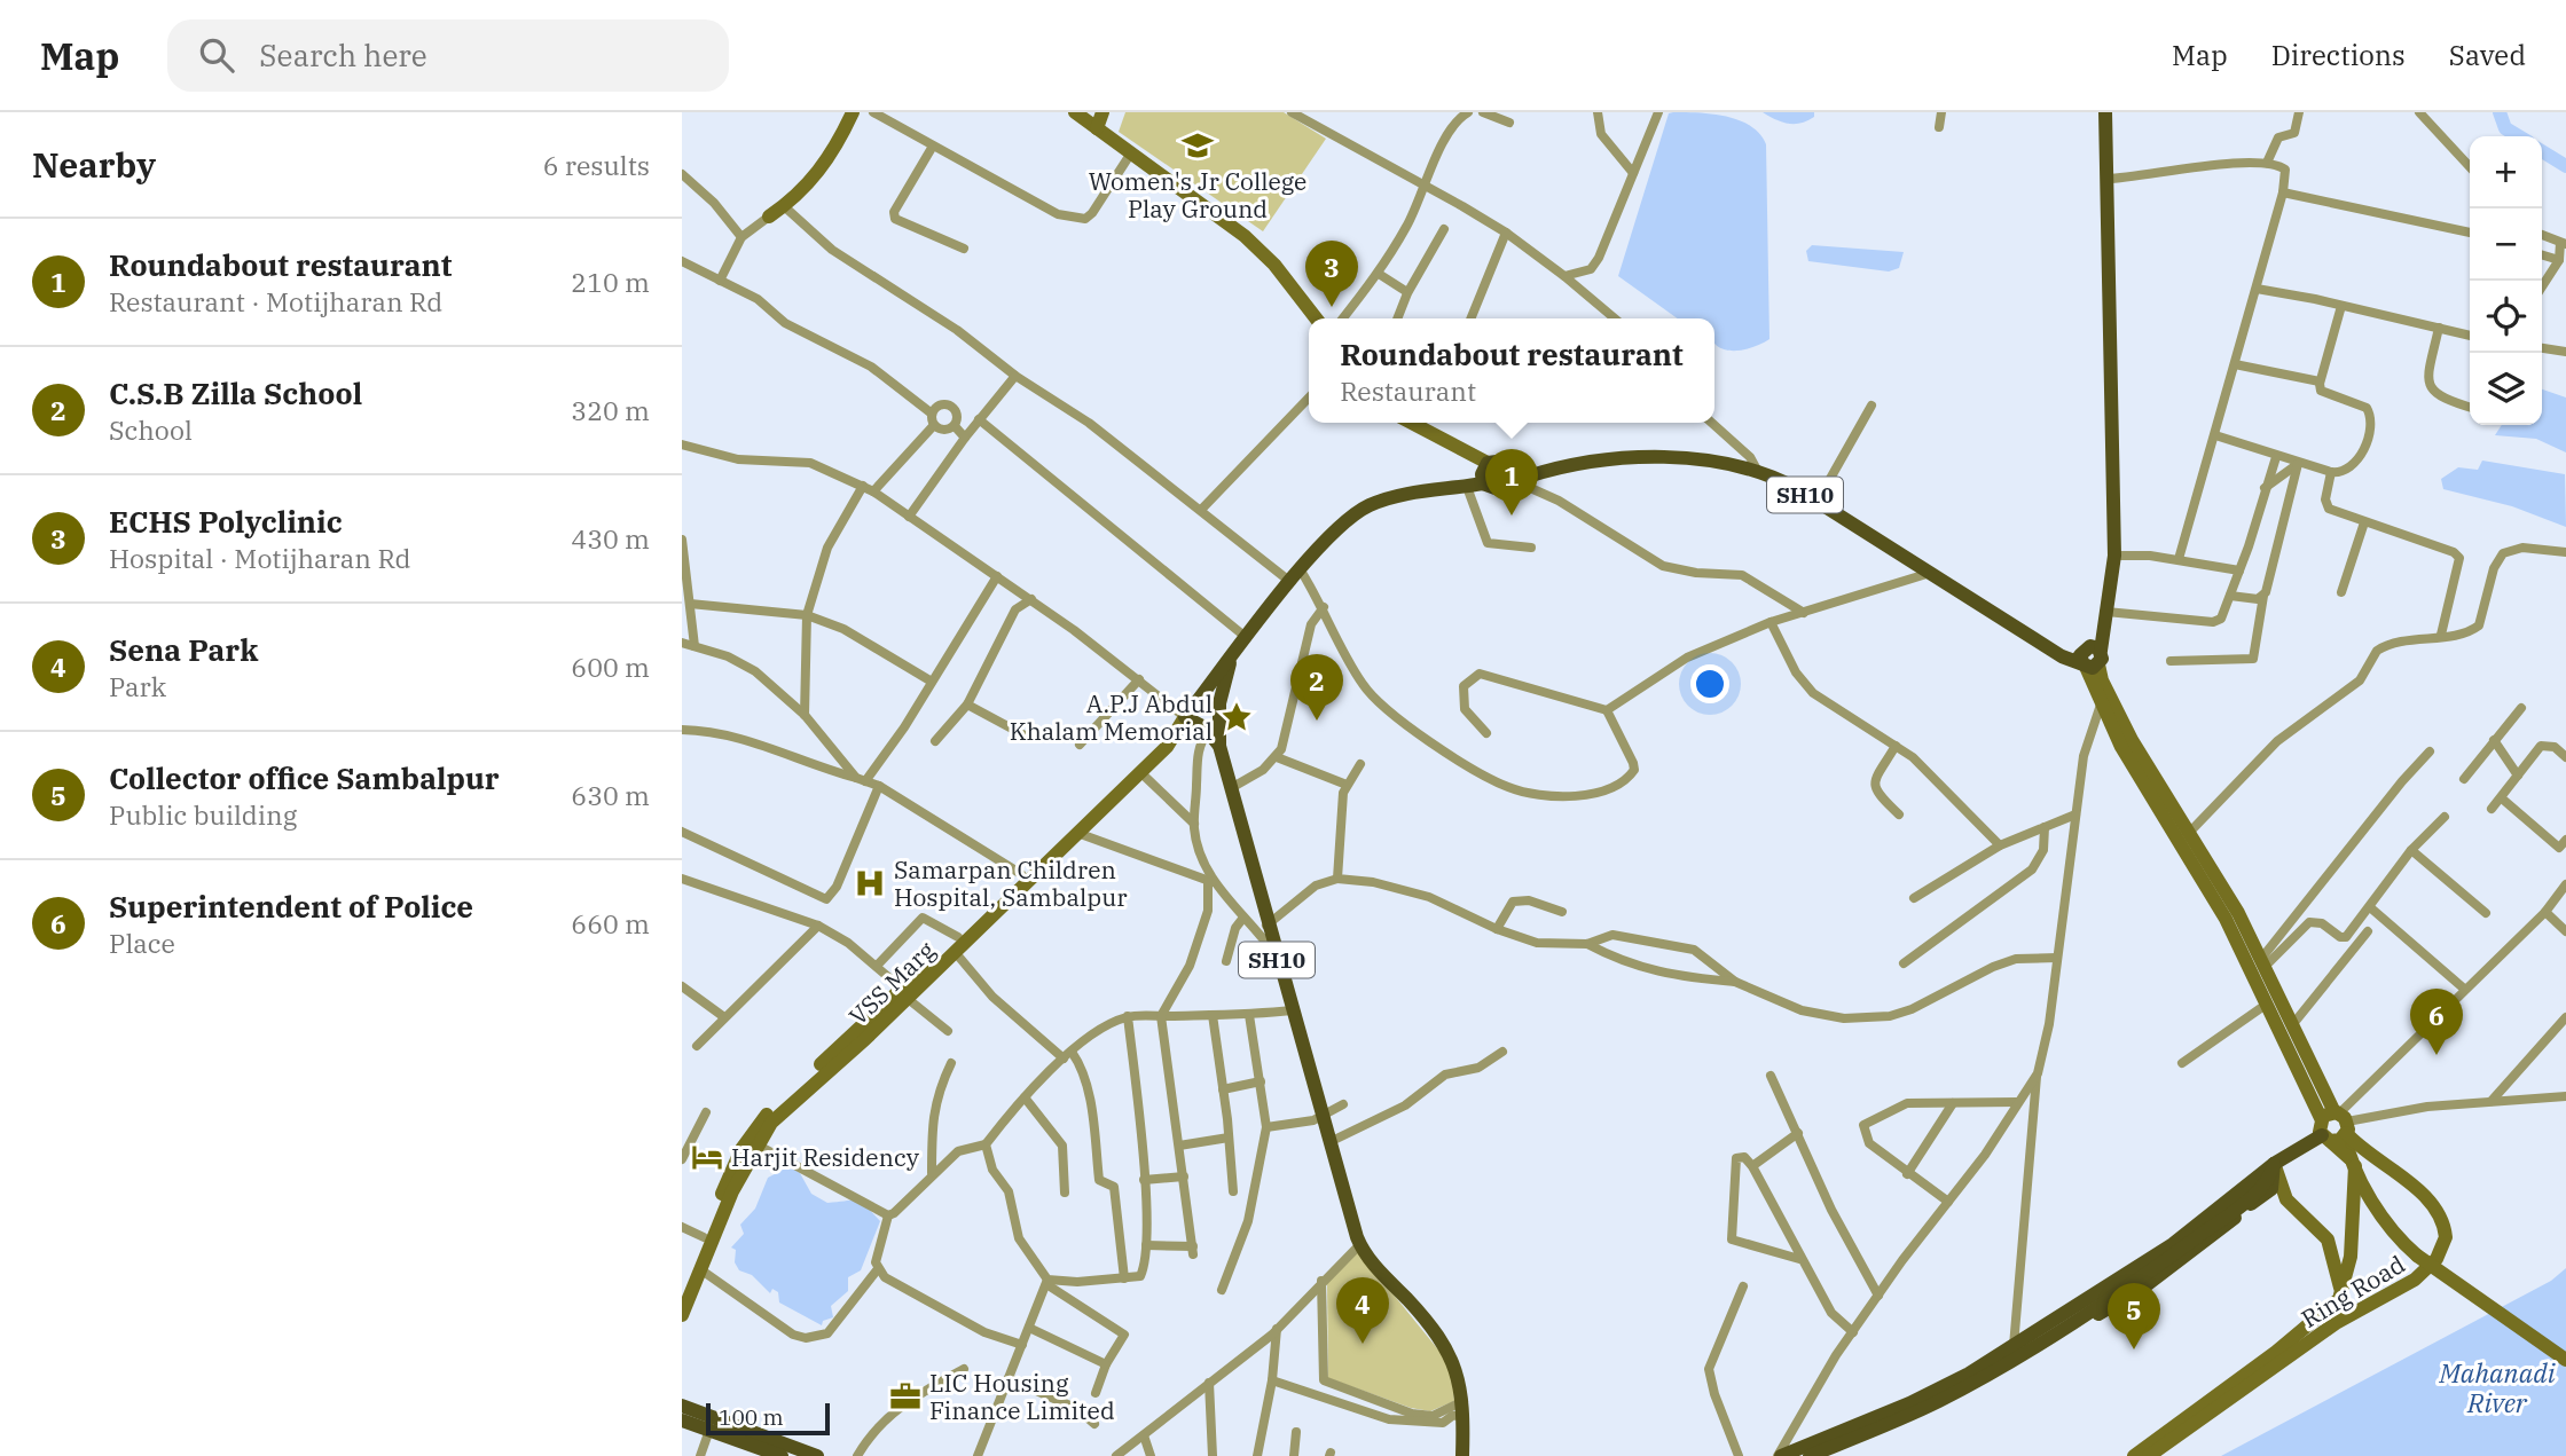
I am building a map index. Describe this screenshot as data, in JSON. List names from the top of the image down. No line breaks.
{"streets":{"main road":["SH10","VSS Marg","Ring Road"]},"crossings":[["SH10","VSS Marg"]],"water":["Mahanadi River"],"places":{"school or university":["Women's Jr College Play Ground"],"place":["A.P.J Abdul Khalam Memorial"],"hospital":["Samarpan Children Hospital, Sambalpur"],"hotel":["Harjit Residency"],"office":["LIC Housing Finance Limited"]},"scale_bar":"100 m","page":{"header":"Map","search":"Search here","nav":["Map","Directions","Saved"],"heading":["Nearby","6 results"],"map_buttons":["+","−"],"list":[{"mark":"1","name":"Roundabout restaurant","note":"Restaurant · Motijharan Rd","value":"210 m"},{"mark":"2","name":"C.S.B Zilla School","note":"School","value":"320 m"},{"mark":"3","name":"ECHS Polyclinic","note":"Hospital · Motijharan Rd","value":"430 m"},{"mark":"4","name":"Sena Park","note":"Park","value":"600 m"},{"mark":"5","name":"Collector office Sambalpur","note":"Public building","value":"630 m"},{"mark":"6","name":"Superintendent of Police","note":"Place","value":"660 m"}],"pins":["3","1","2","6","4","5"],"popup":["Roundabout restaurant","Restaurant"],"scale":"100 m"}}
